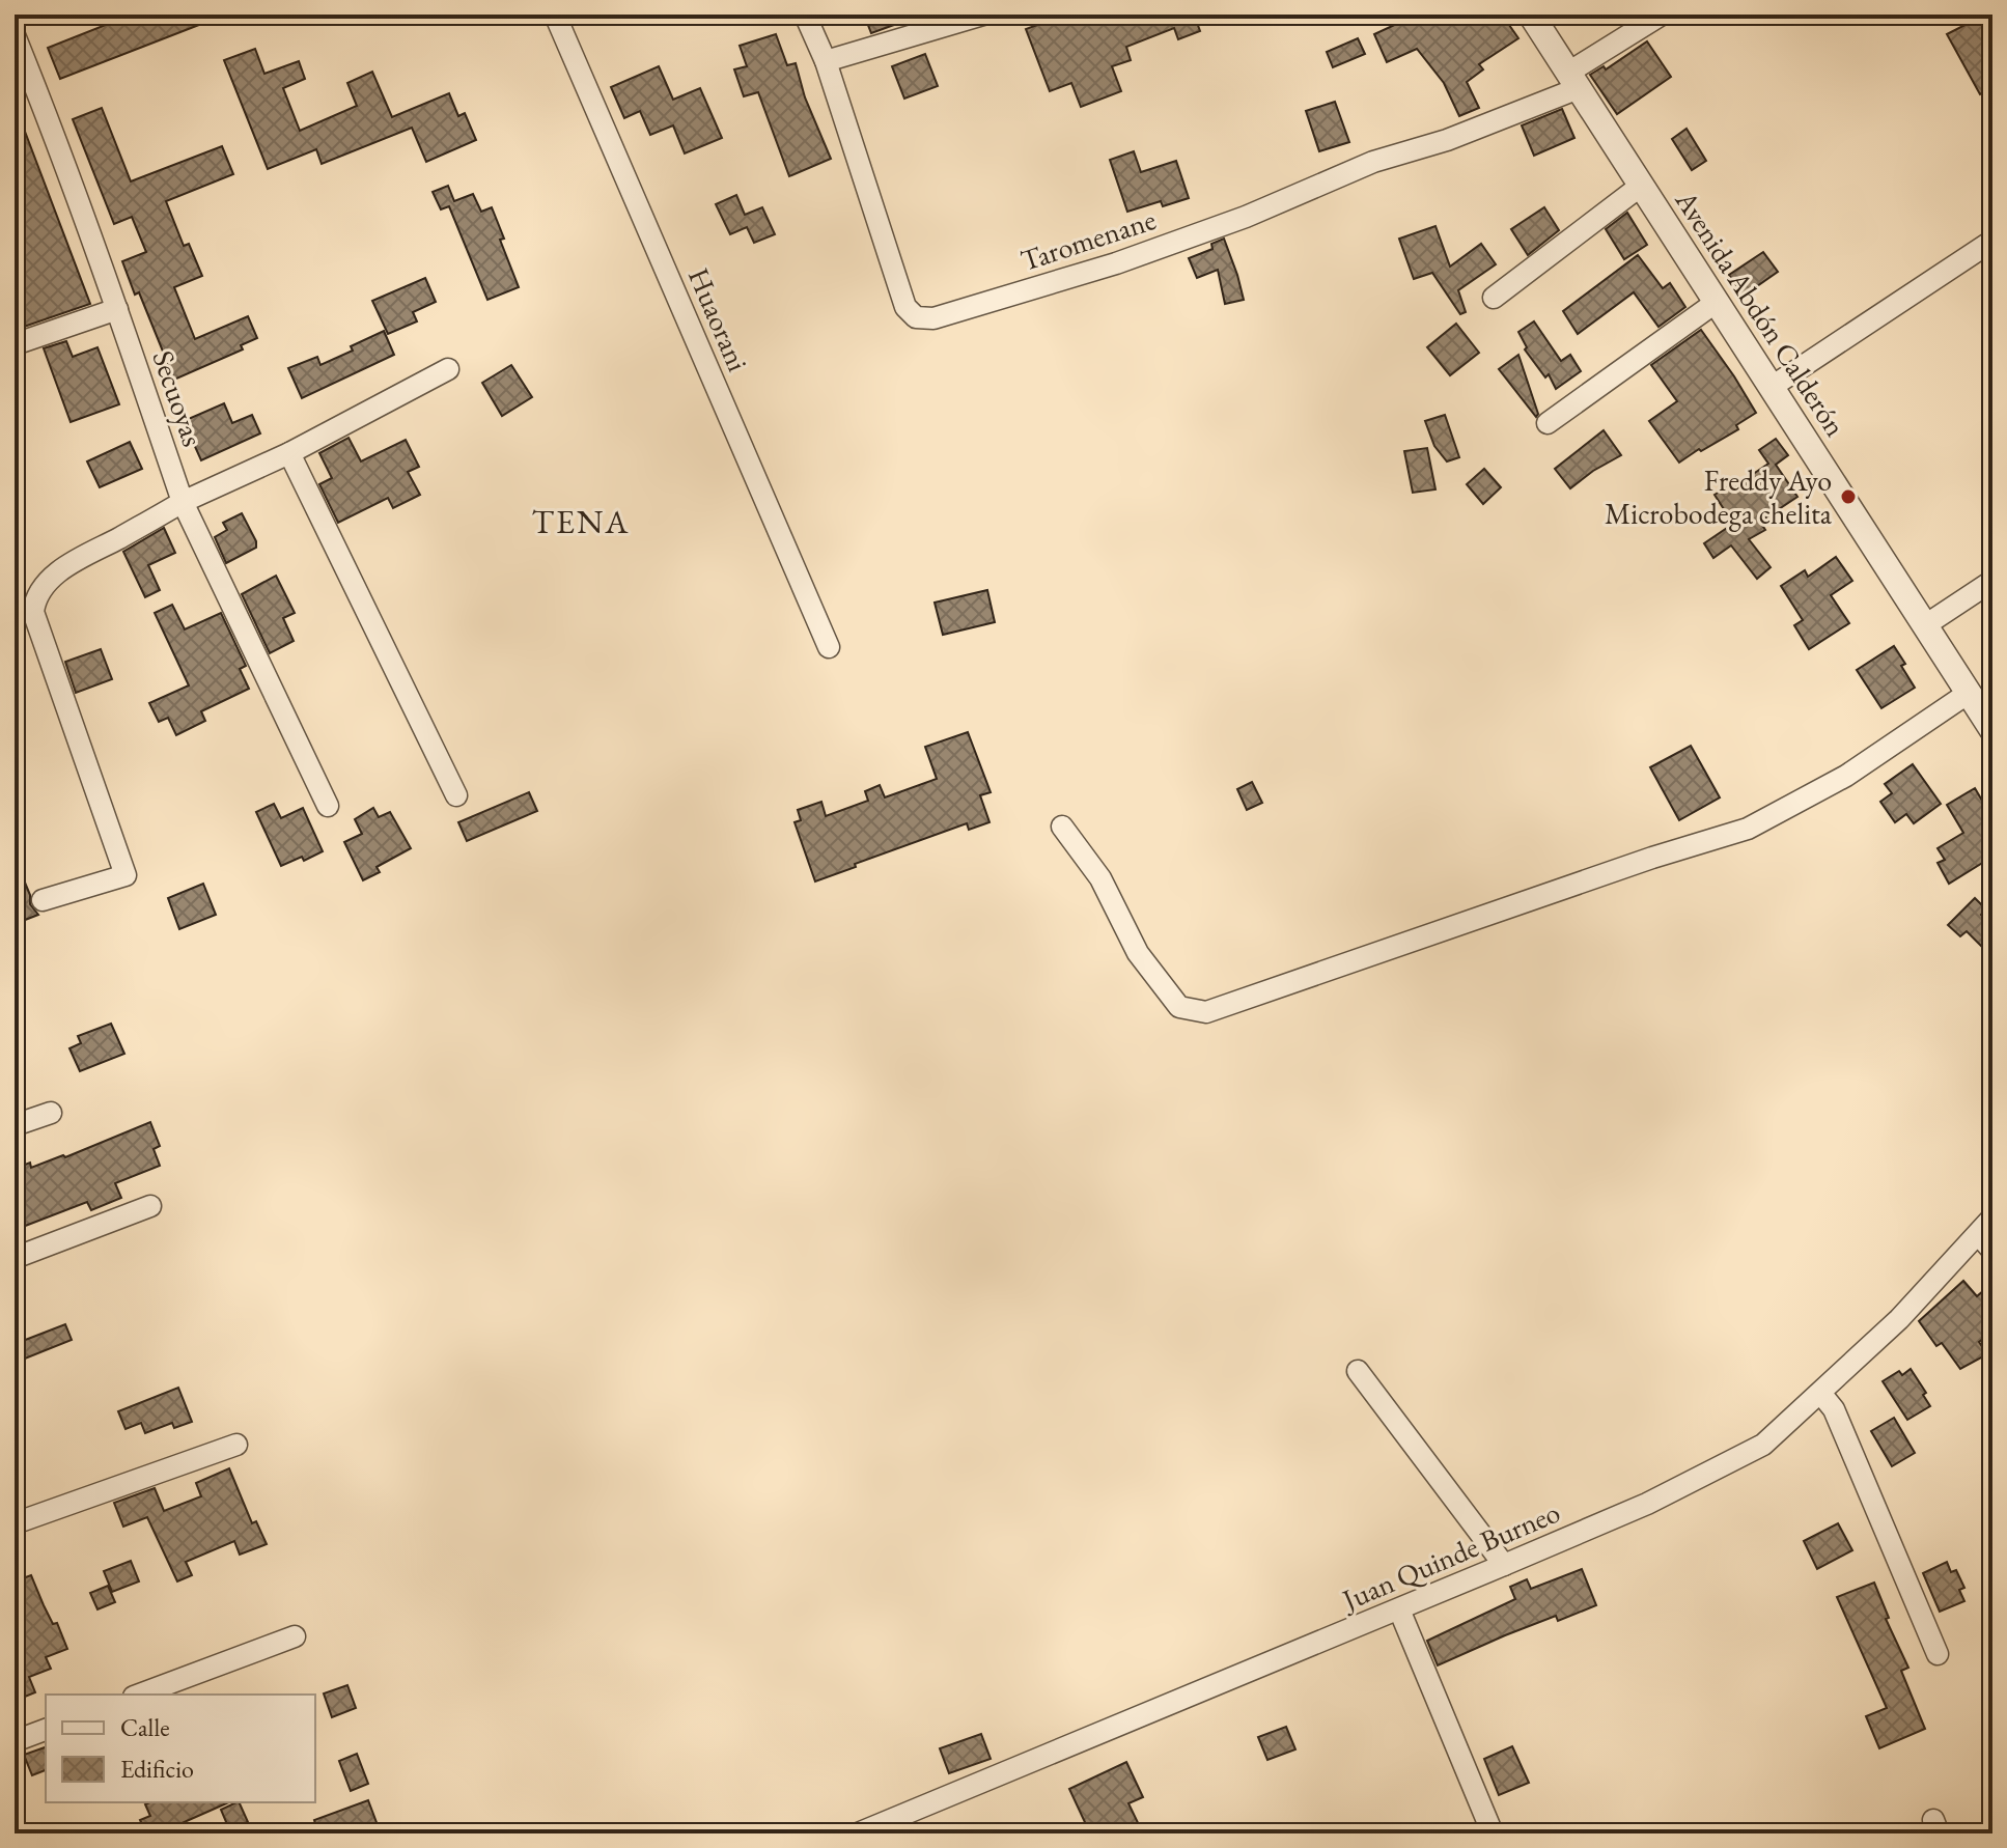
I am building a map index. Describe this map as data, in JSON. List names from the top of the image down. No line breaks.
{"streets":{"street":["Taromenane","Avenida Abdón Calderón","Huaorani","Secuoyas","Juan Quinde Burneo"]},"crossings":[["Taromenane","Avenida Abdón Calderón"]],"districts":["TENA"],"places":["Freddy Ayo Microbodega chelita"],"legend":["Calle","Edificio"]}
